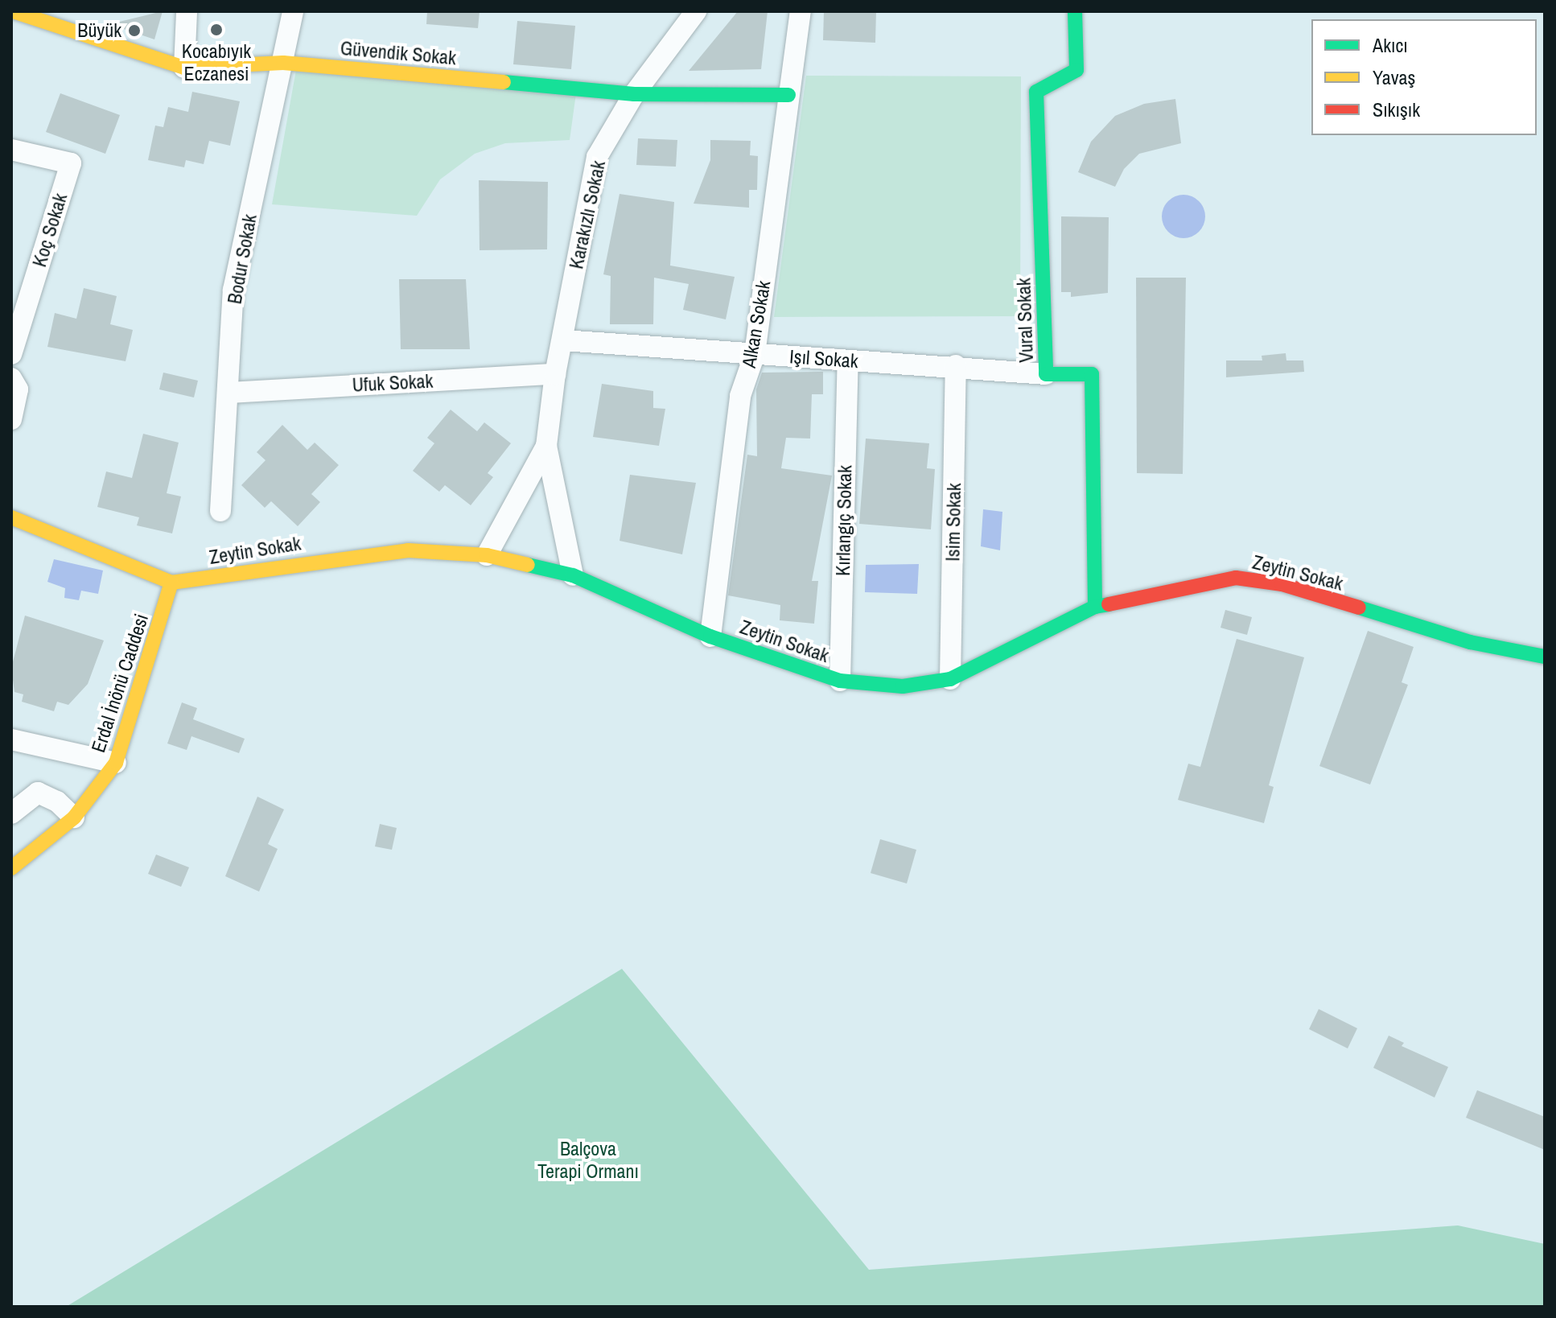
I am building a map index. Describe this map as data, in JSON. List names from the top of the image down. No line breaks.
{"streets":{"street":["Güvendik Sokak","Karakızlı Sokak","Koç Sokak","Bodur Sokak","Vural Sokak","Alkan Sokak","Işıl Sokak","Ufuk Sokak","Kırlangıç Sokak","Isim Sokak","Zeytin Sokak","Erdal İnönü Caddesi"]},"crossings":[["Güvendik Sokak","Karakızlı Sokak"],["Güvendik Sokak","Bodur Sokak"],["Güvendik Sokak","Alkan Sokak"],["Karakızlı Sokak","Işıl Sokak"],["Karakızlı Sokak","Ufuk Sokak"],["Karakızlı Sokak","Zeytin Sokak"],["Bodur Sokak","Ufuk Sokak"],["Vural Sokak","Işıl Sokak"],["Vural Sokak","Zeytin Sokak"],["Alkan Sokak","Işıl Sokak"],["Alkan Sokak","Zeytin Sokak"],["Işıl Sokak","Kırlangıç Sokak"],["Işıl Sokak","Isim Sokak"],["Kırlangıç Sokak","Zeytin Sokak"],["Isim Sokak","Zeytin Sokak"],["Zeytin Sokak","Erdal İnönü Caddesi"]],"parks":["Balçova Terapi Ormanı"],"places":["Kocabıyık Eczanesi","Büyük"],"legend":["Akıcı","Yavaş","Sıkışık"]}
